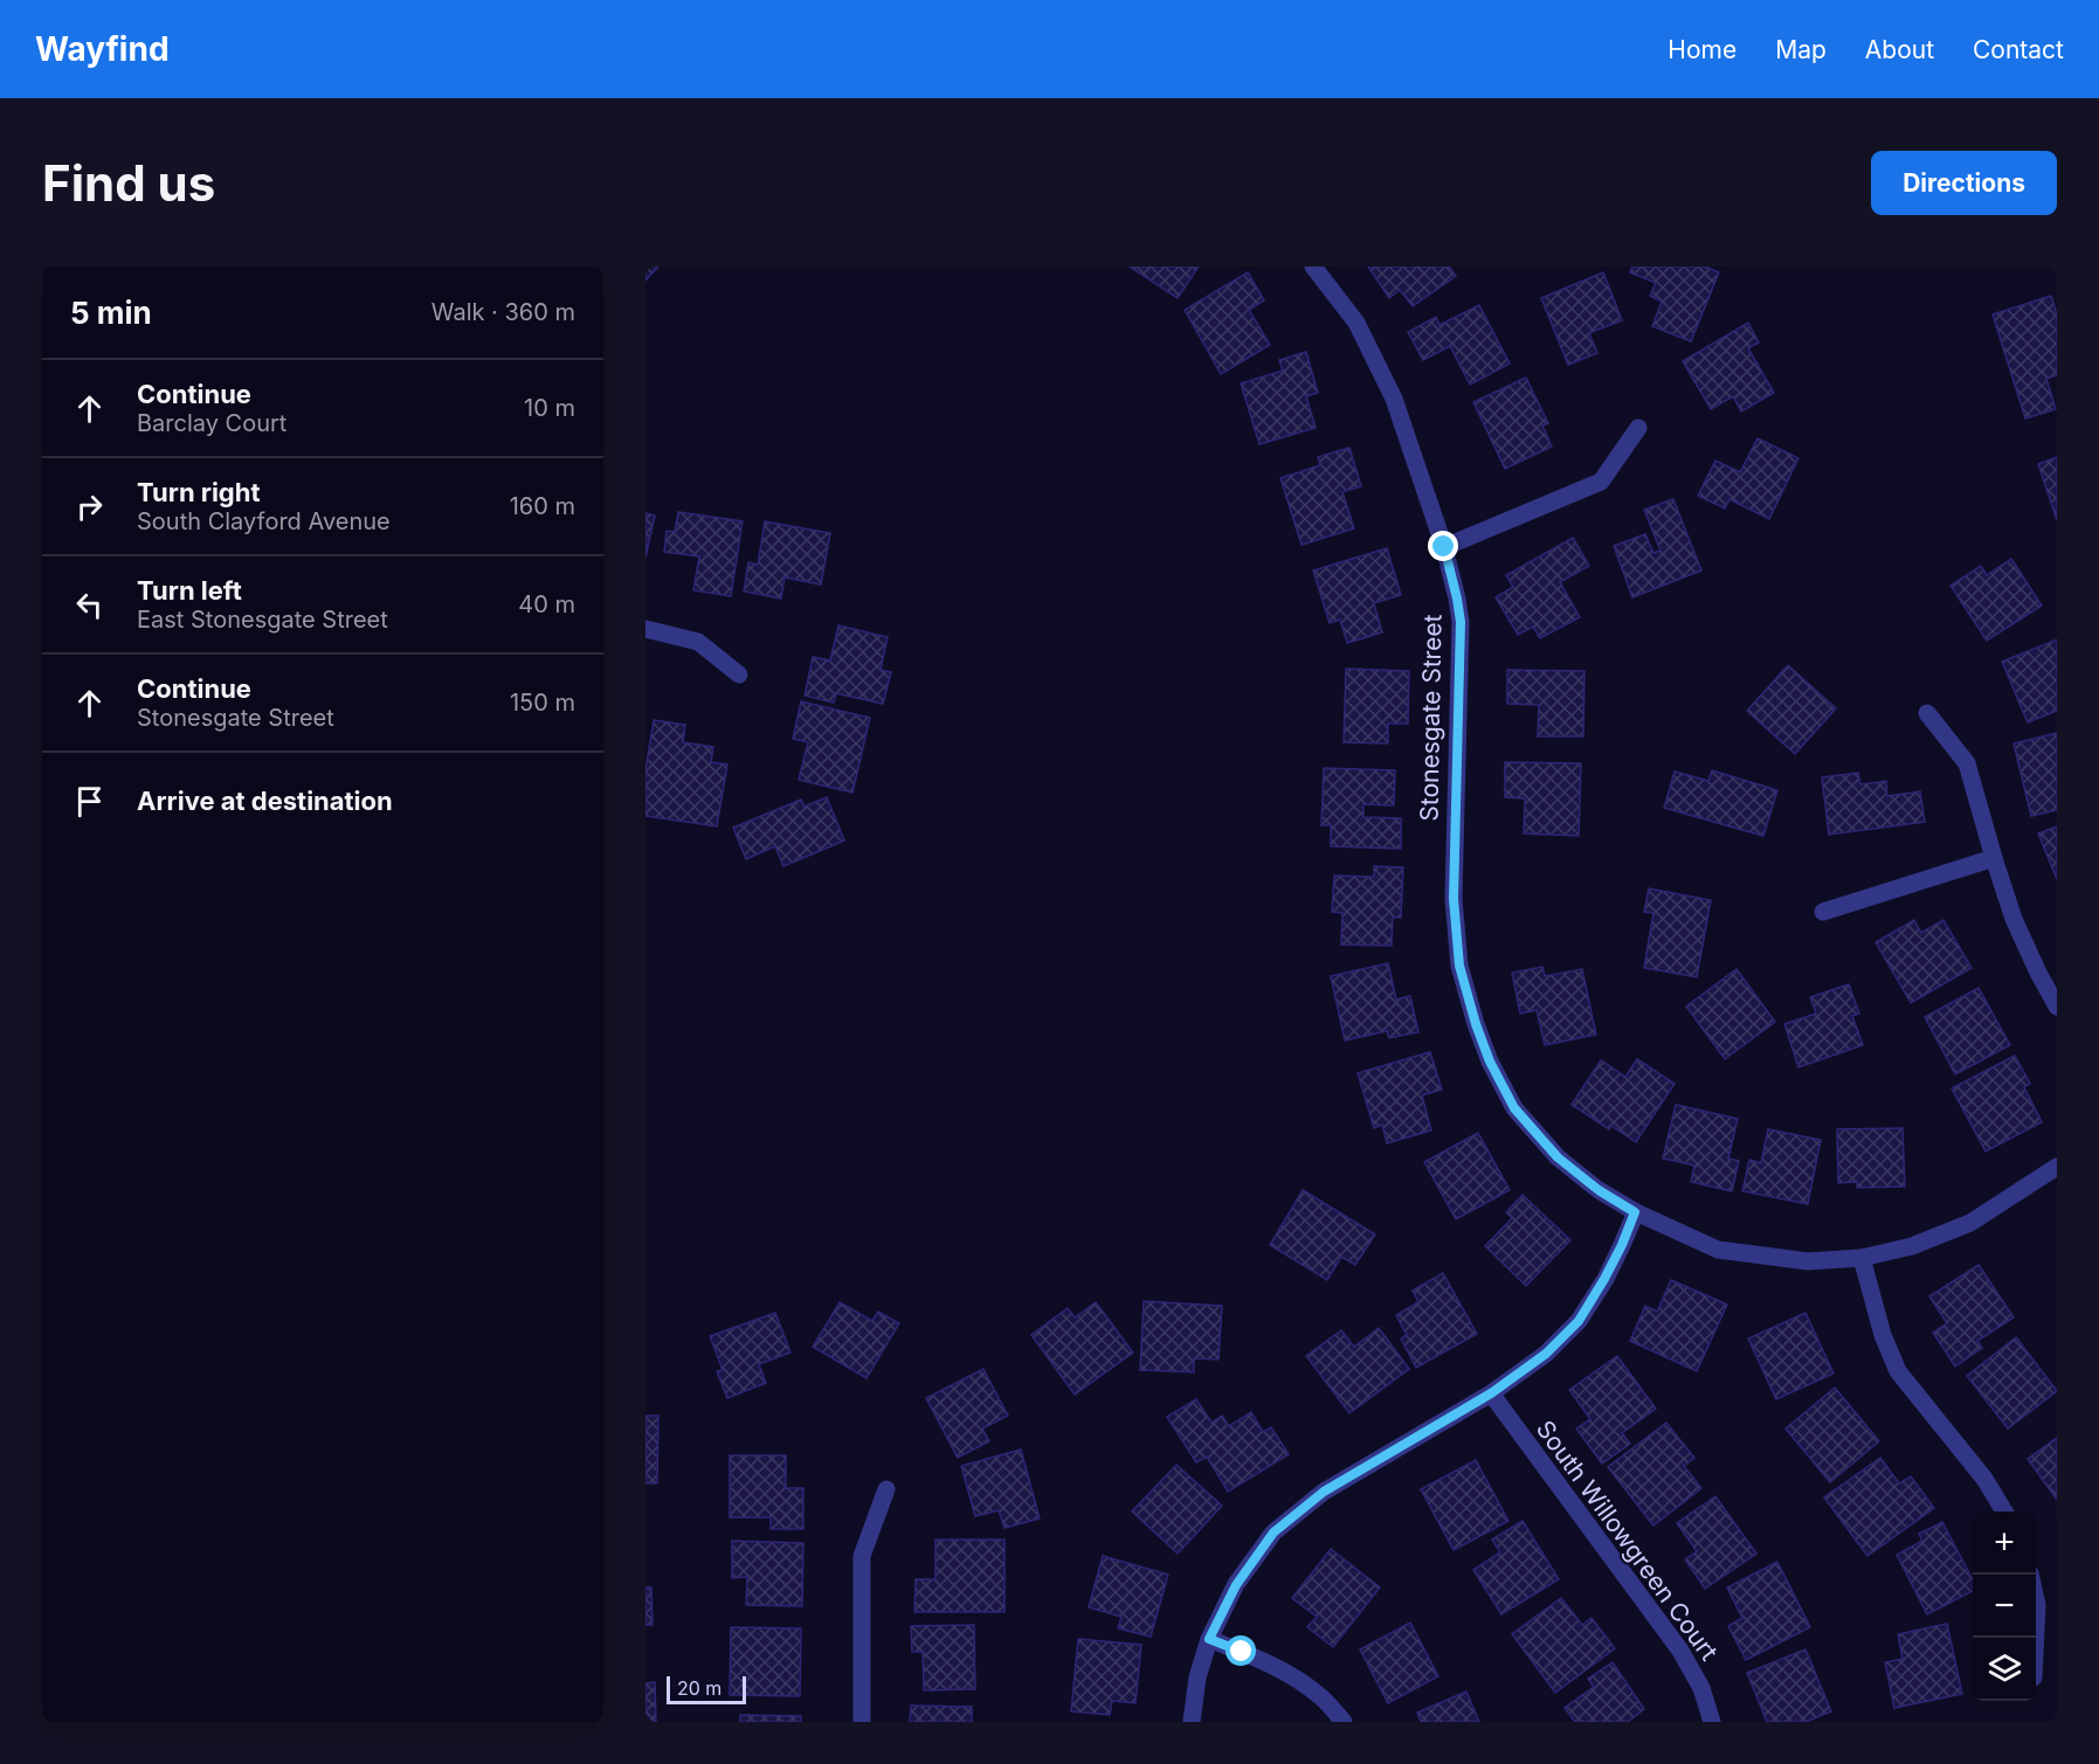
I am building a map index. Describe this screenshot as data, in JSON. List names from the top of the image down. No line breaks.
{"streets":{"street":["Stonesgate Street","South Willowgreen Court"]},"scale_bar":"20 m","page":{"header":"Wayfind","nav":["Home","Map","About","Contact"],"buttons":"Directions","title":"Find us","heading":["5 min","Walk · 360 m"],"list":[["Continue","Barclay Court","10 m"],["Turn right","South Clayford Avenue","160 m"],["Turn left","East Stonesgate Street","40 m"],["Continue","Stonesgate Street","150 m"],"Arrive at destination"],"map_buttons":["+","−"],"scale":"20 m"}}
